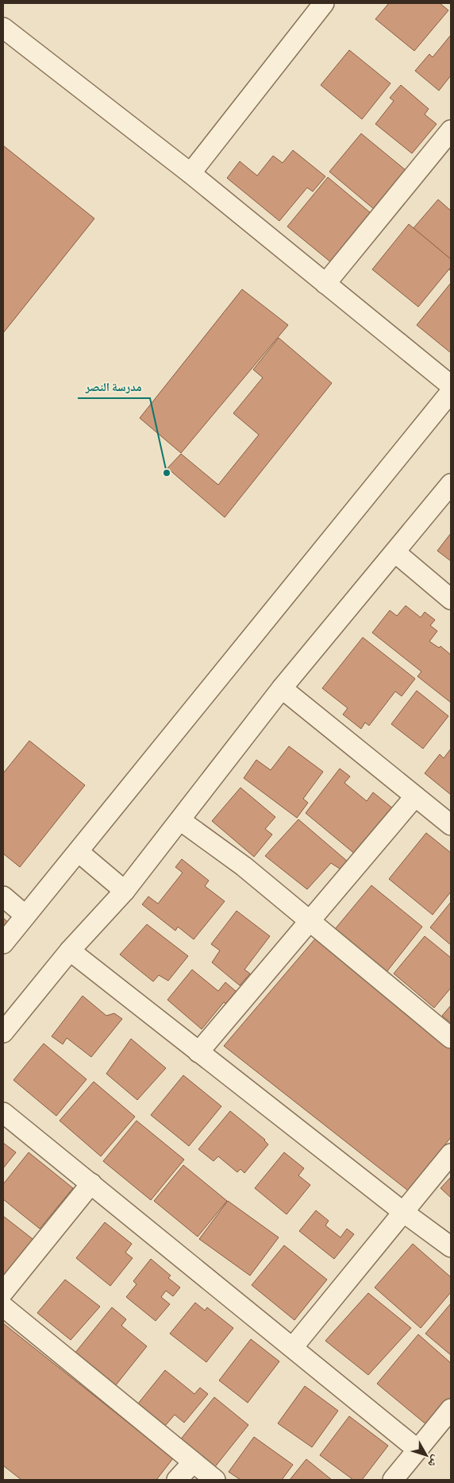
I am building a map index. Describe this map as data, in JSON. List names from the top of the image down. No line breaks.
{"places":["مدرسة النصر"],"north":"bottom right"}
